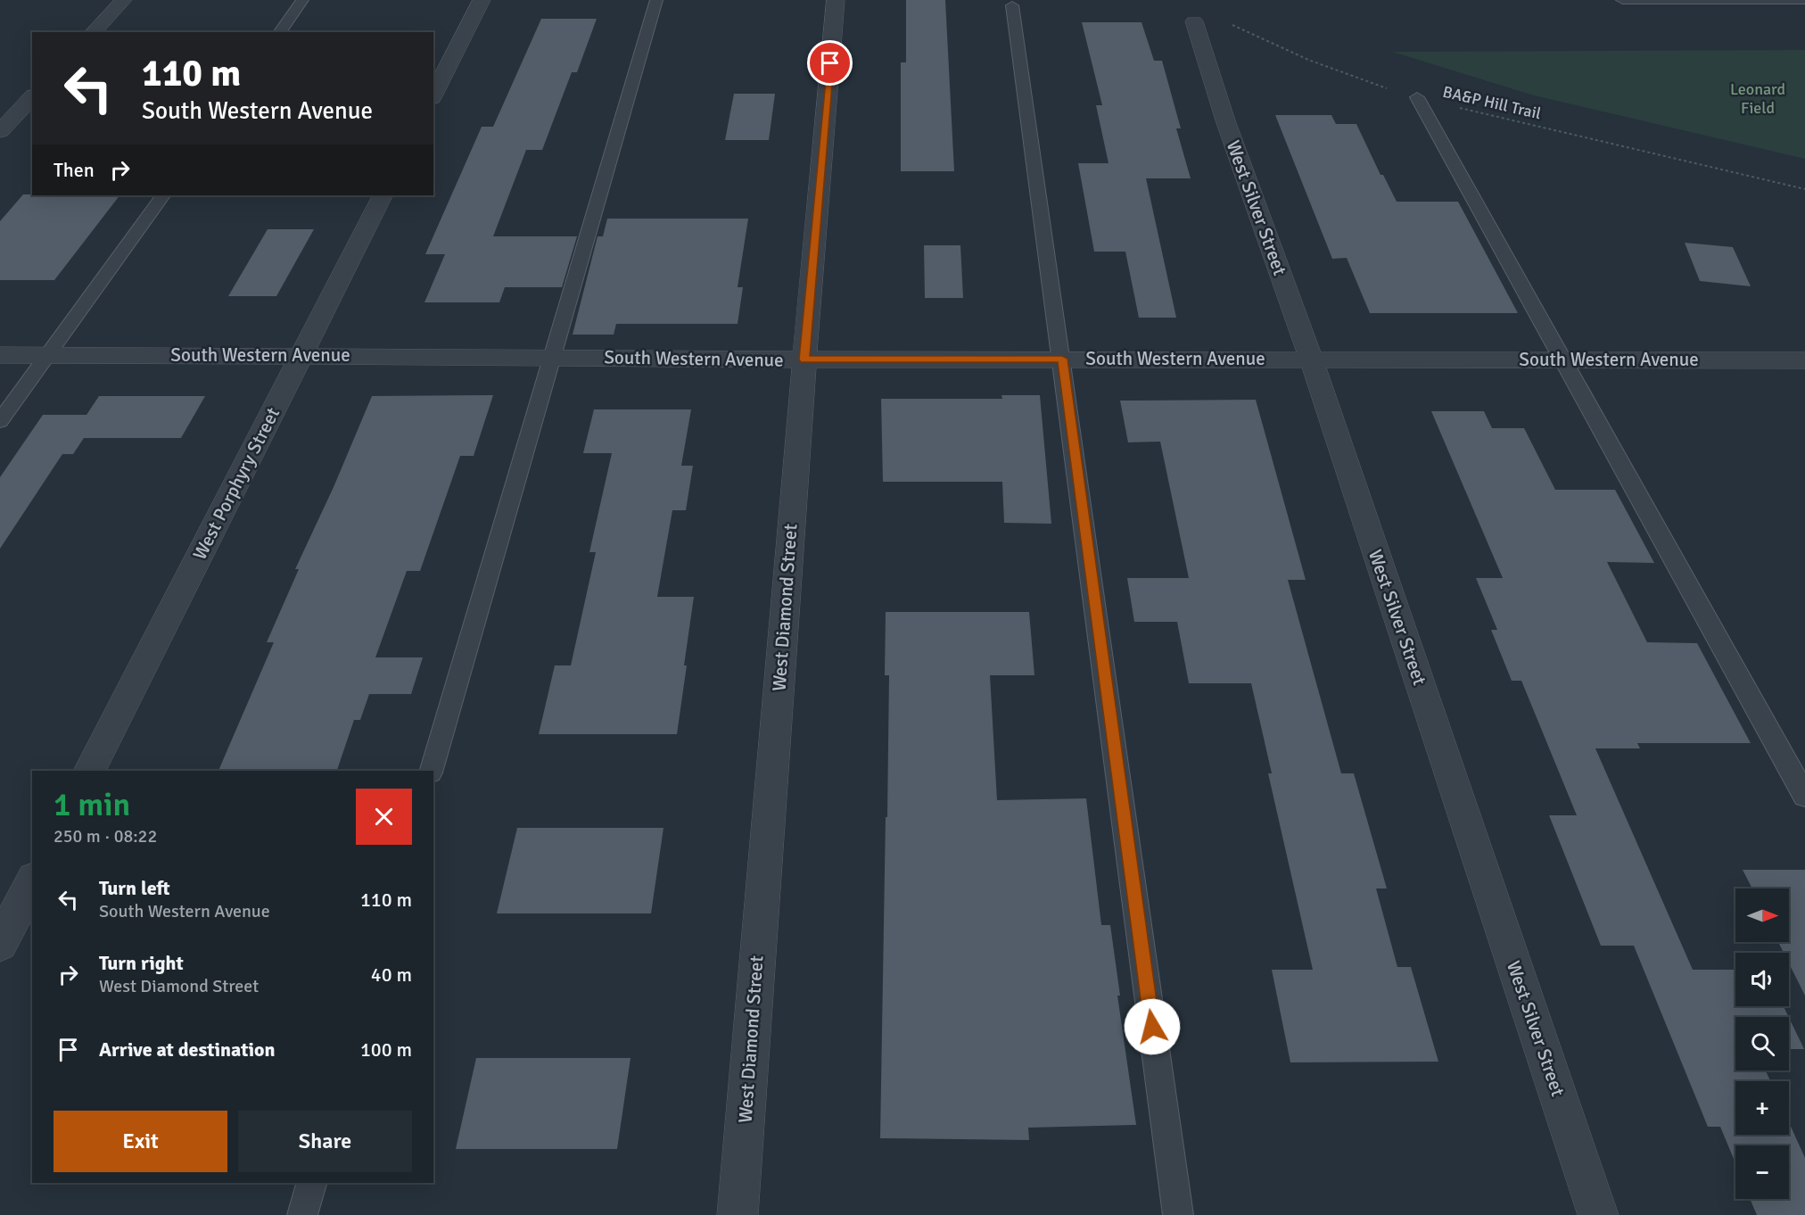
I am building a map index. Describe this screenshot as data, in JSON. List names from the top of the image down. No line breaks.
{"streets":{"street":["West Silver Street","South Western Avenue","West Porphyry Street","West Diamond Street"],"path":["BA&P Hill Trail"]},"crossings":[["West Silver Street","South Western Avenue"],["South Western Avenue","West Porphyry Street"],["South Western Avenue","West Diamond Street"]],"parks":["Leonard Field"],"north":"right","page":{"turn":["110 m","South Western Avenue"],"then":"Then","heading":["1 min","250 m · 08:22"],"list":[{"name":"Turn left","note":"South Western Avenue","value":"110 m"},{"name":"Turn right","note":"West Diamond Street","value":"40 m"},{"name":"Arrive at destination","value":"100 m"}],"map_buttons":["+","−"],"buttons":["Exit","Share"]}}
